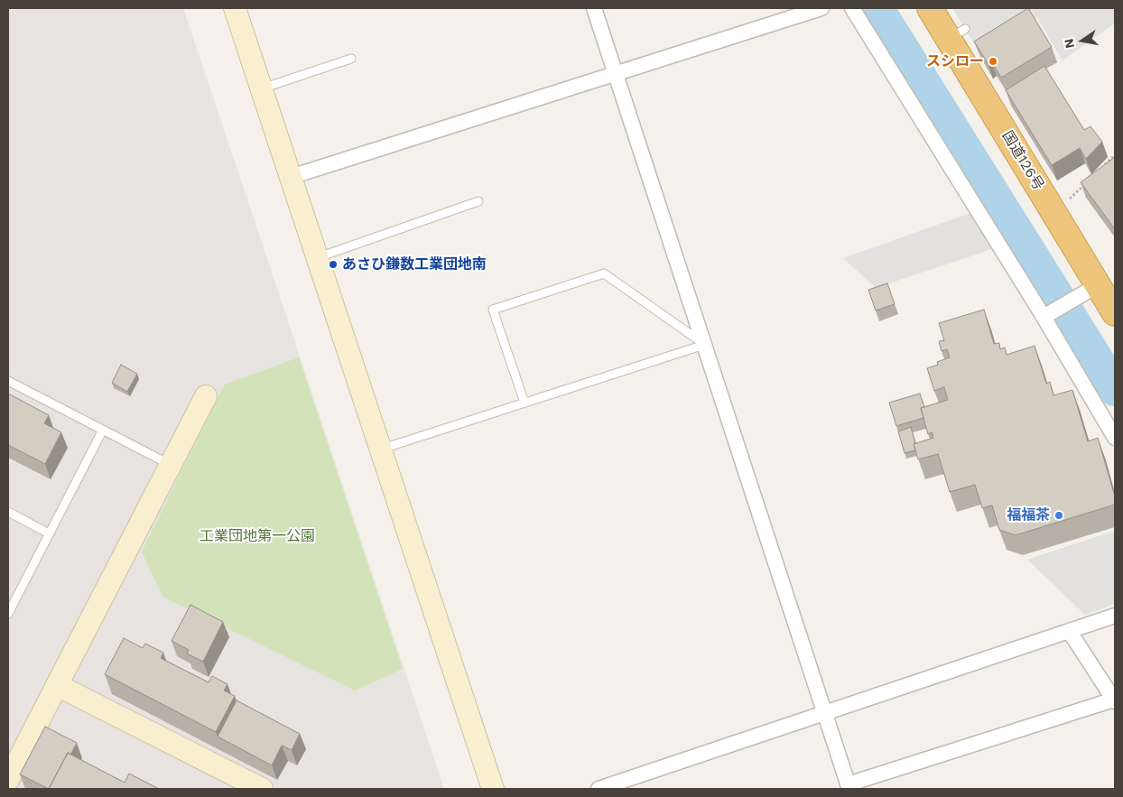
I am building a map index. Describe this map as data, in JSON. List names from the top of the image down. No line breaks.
{"streets":{"highway":["国道126号"]},"parks":["工業団地第一公園"],"places":["スシロー","あさひ鎌数工業団地南","福福茶"],"north":"left"}
